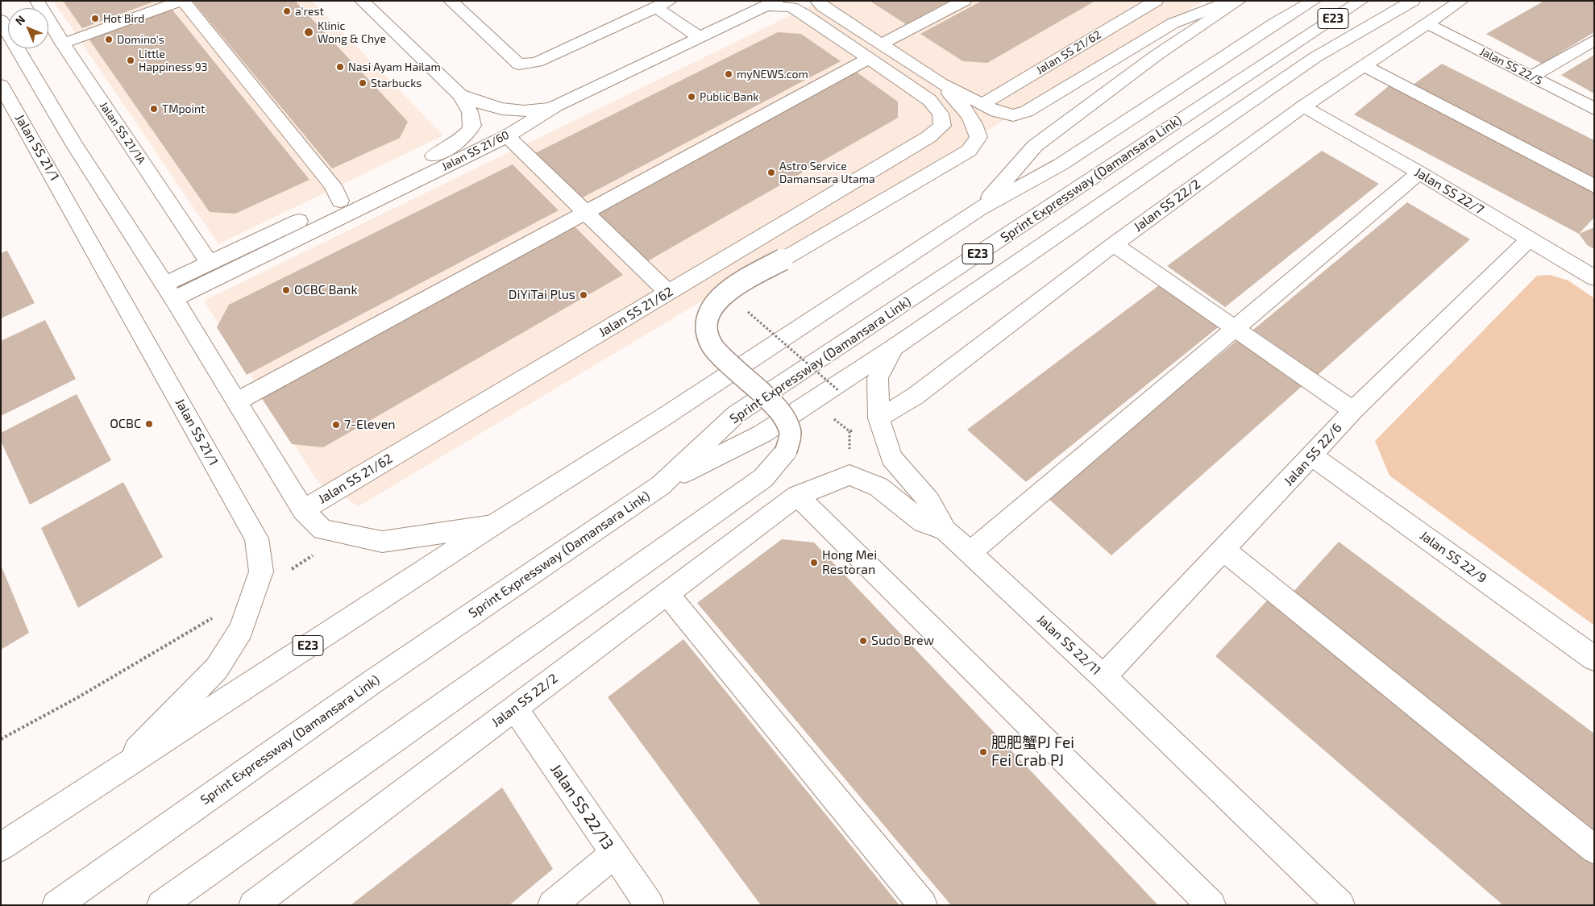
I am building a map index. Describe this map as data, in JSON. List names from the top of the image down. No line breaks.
{"streets":{"main road":["E23","Jalan SS 21/62","Jalan SS 22/5","Jalan SS 21/1A","Jalan SS 21/1","Jalan SS 21/60","Sprint Expressway (Damansara Link)","Jalan SS 22/7","Jalan SS 22/2","Jalan SS 22/6","Jalan SS 22/9","Jalan SS 22/11","Jalan SS 22/13"]},"crossings":[["E23","Jalan SS 21/1"],["Jalan SS 22/5","Jalan SS 22/2"],["Jalan SS 21/1A","Jalan SS 21/60"],["Jalan SS 22/7","Jalan SS 22/2"],["Jalan SS 22/7","Jalan SS 22/6"],["Jalan SS 22/2","Jalan SS 22/11"],["Jalan SS 22/2","Jalan SS 22/13"],["Jalan SS 22/6","Jalan SS 22/9"],["Jalan SS 22/6","Jalan SS 22/11"]],"places":["a'rest","Hot Bird","Klinic Wong & Chye","Domino's","Little Happiness 93","Nasi Ayam Hailam","myNEWS.com","Starbucks","Public Bank","TMpoint","Astro Service Damansara Utama","OCBC Bank","DiYiTai Plus","OCBC","7-Eleven","Hong Mei Restoran","Sudo Brew","肥肥蟹PJ Fei Fei Crab PJ"],"north":"top left"}
